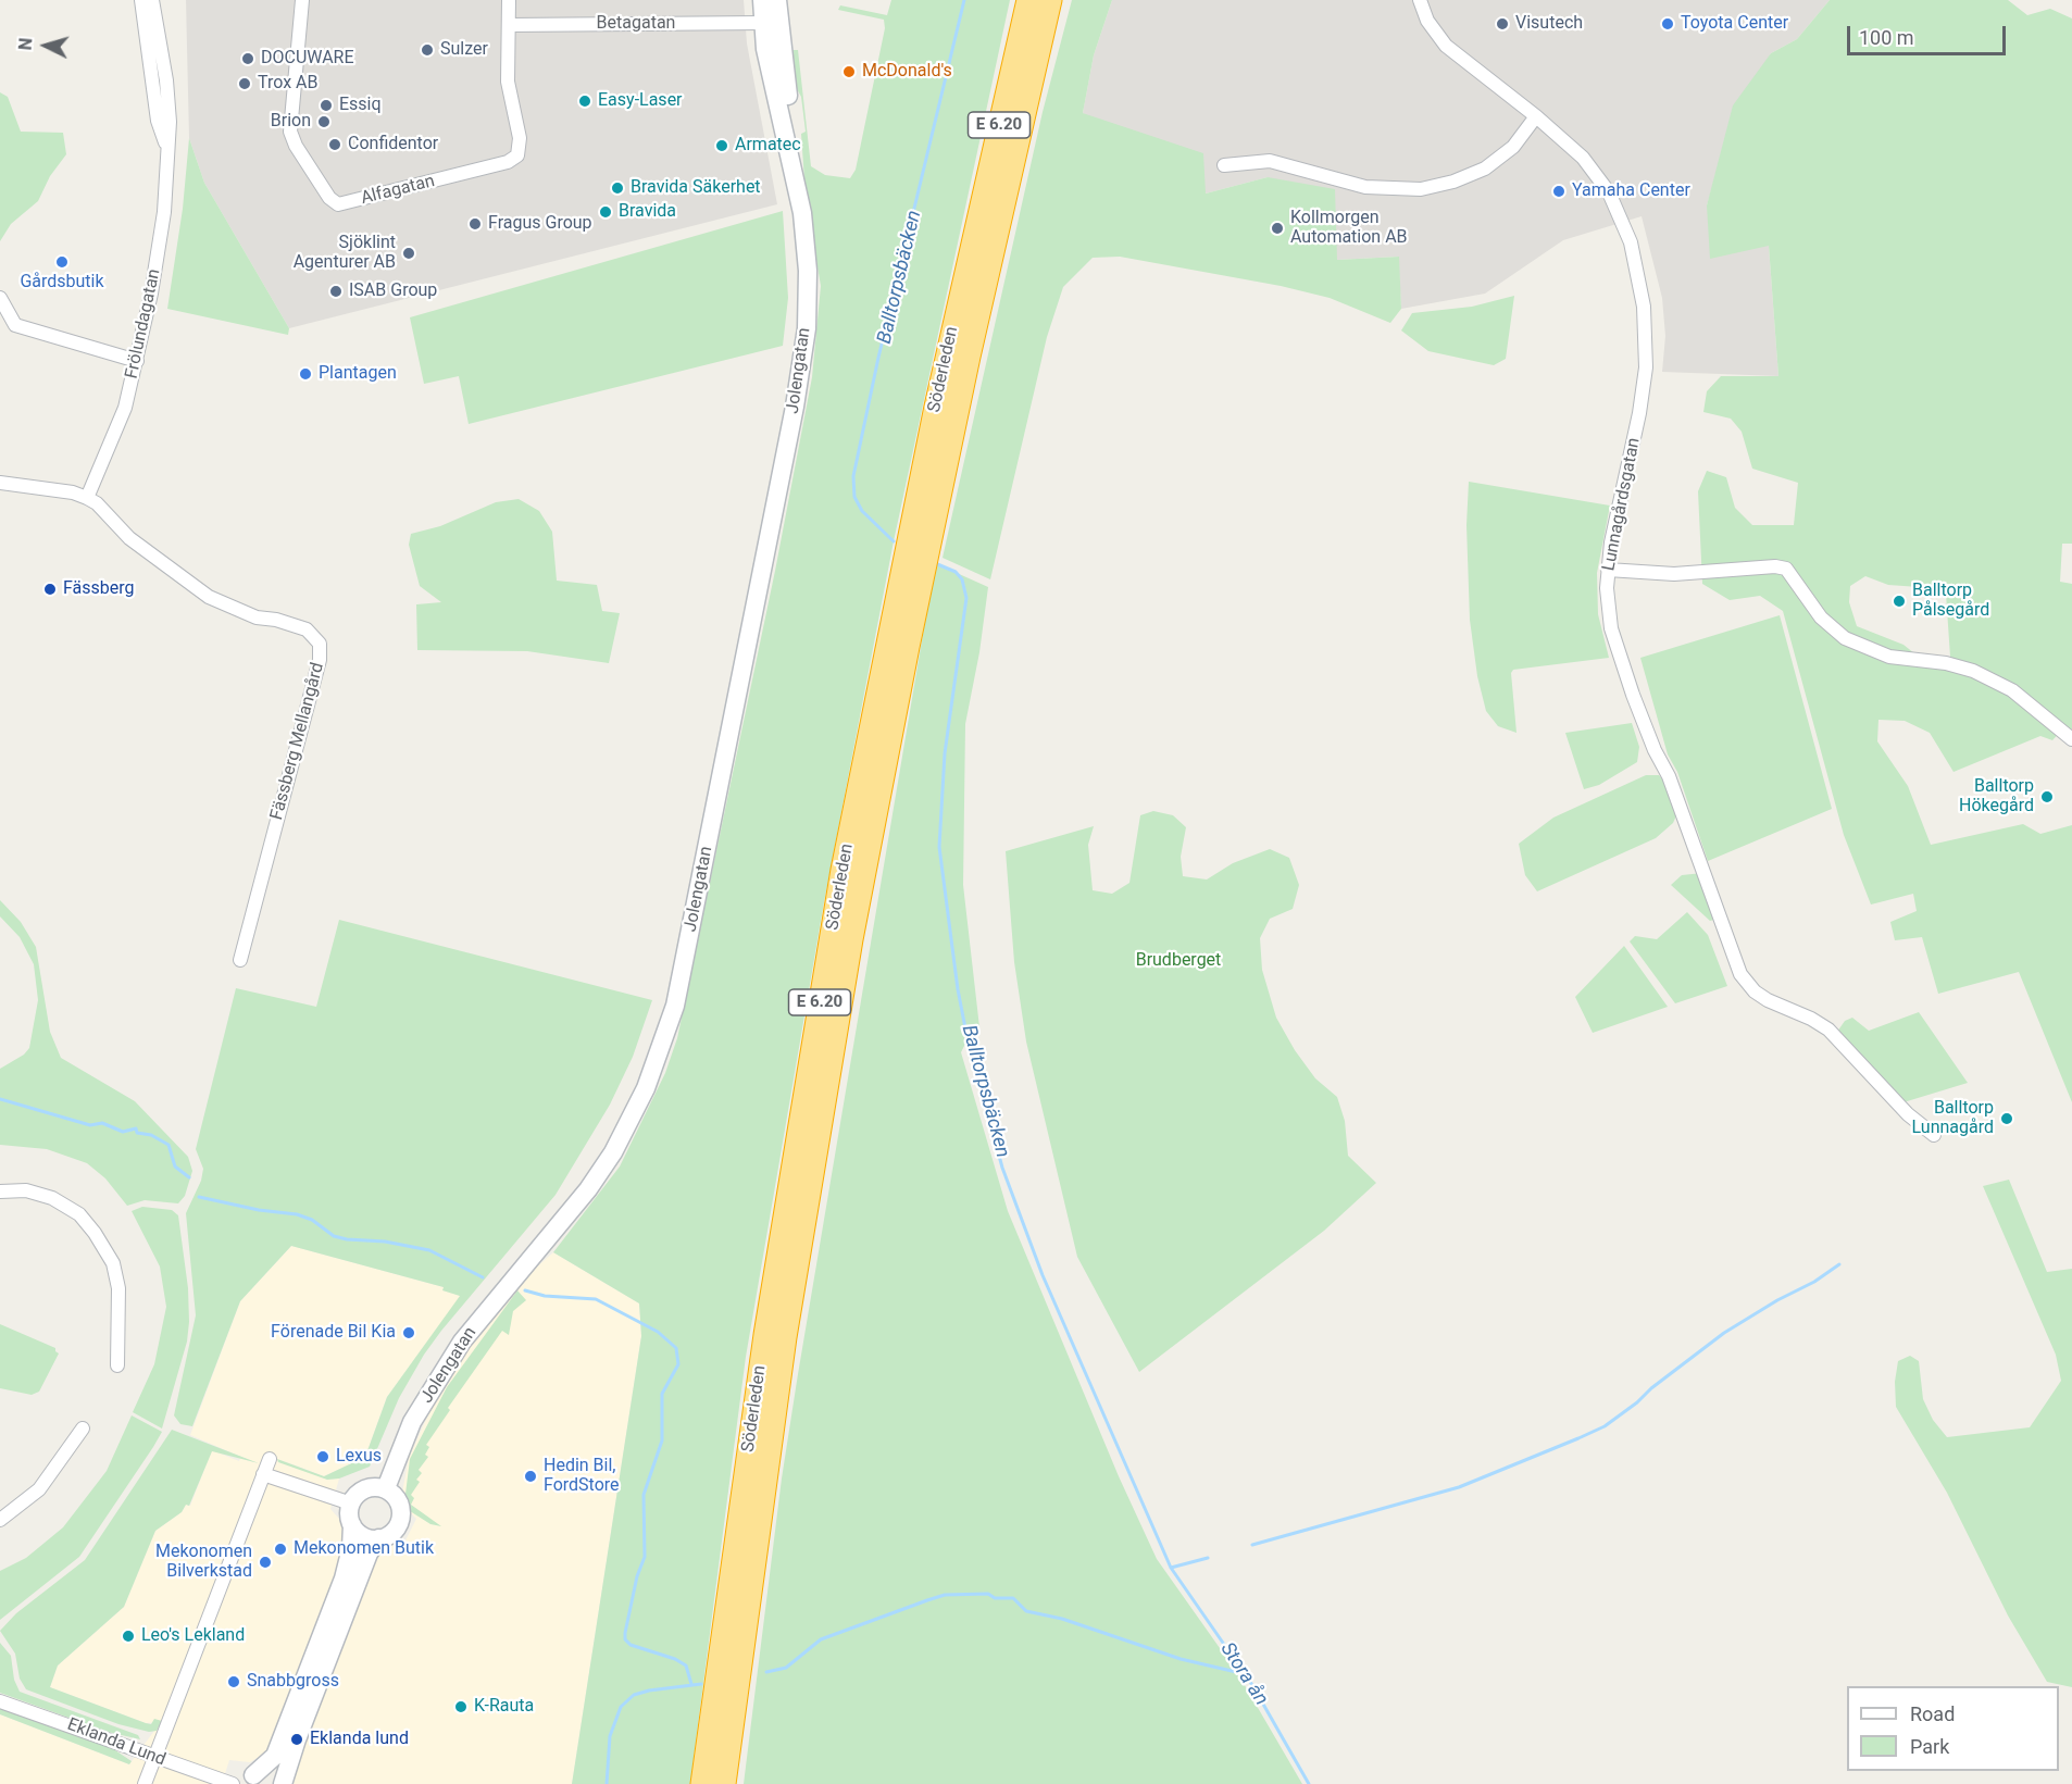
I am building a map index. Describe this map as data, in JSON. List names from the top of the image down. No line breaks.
{"streets":{"highway":["E 6.20","Söderleden"],"street":["Betagatan","Alfagatan","Frölundagatan","Jolengatan","Lunnagårdsgatan","Fässberg Mellangård","Eklanda Lund"]},"crossings":[["Betagatan","Alfagatan"],["Betagatan","Jolengatan"],["Frölundagatan","Fässberg Mellangård"]],"water":["Balltorpsbäcken","Stora ån"],"parks":["Brudberget"],"places":["Visutech","Toyota Center","Sulzer","DOCUWARE","McDonald's","Trox AB","Easy-Laser","Essiq","Brion","Confidentor","Armatec","Bravida Säkerhet","Yamaha Center","Bravida","Fragus Group","Kollmorgen Automation AB","Sjöklint Agenturer AB","Gårdsbutik","ISAB Group","Plantagen","Fässberg","Balltorp Pålsegård","Balltorp Hökegård","Balltorp Lunnagård","Förenade Bil Kia","Lexus","Hedin Bil, FordStore","Mekonomen Butik","Mekonomen Bilverkstad","Leo's Lekland","Snabbgross","K-Rauta","Eklanda lund"],"legend":["Road","Park"],"scale_bar":"100 m","north":"left"}
